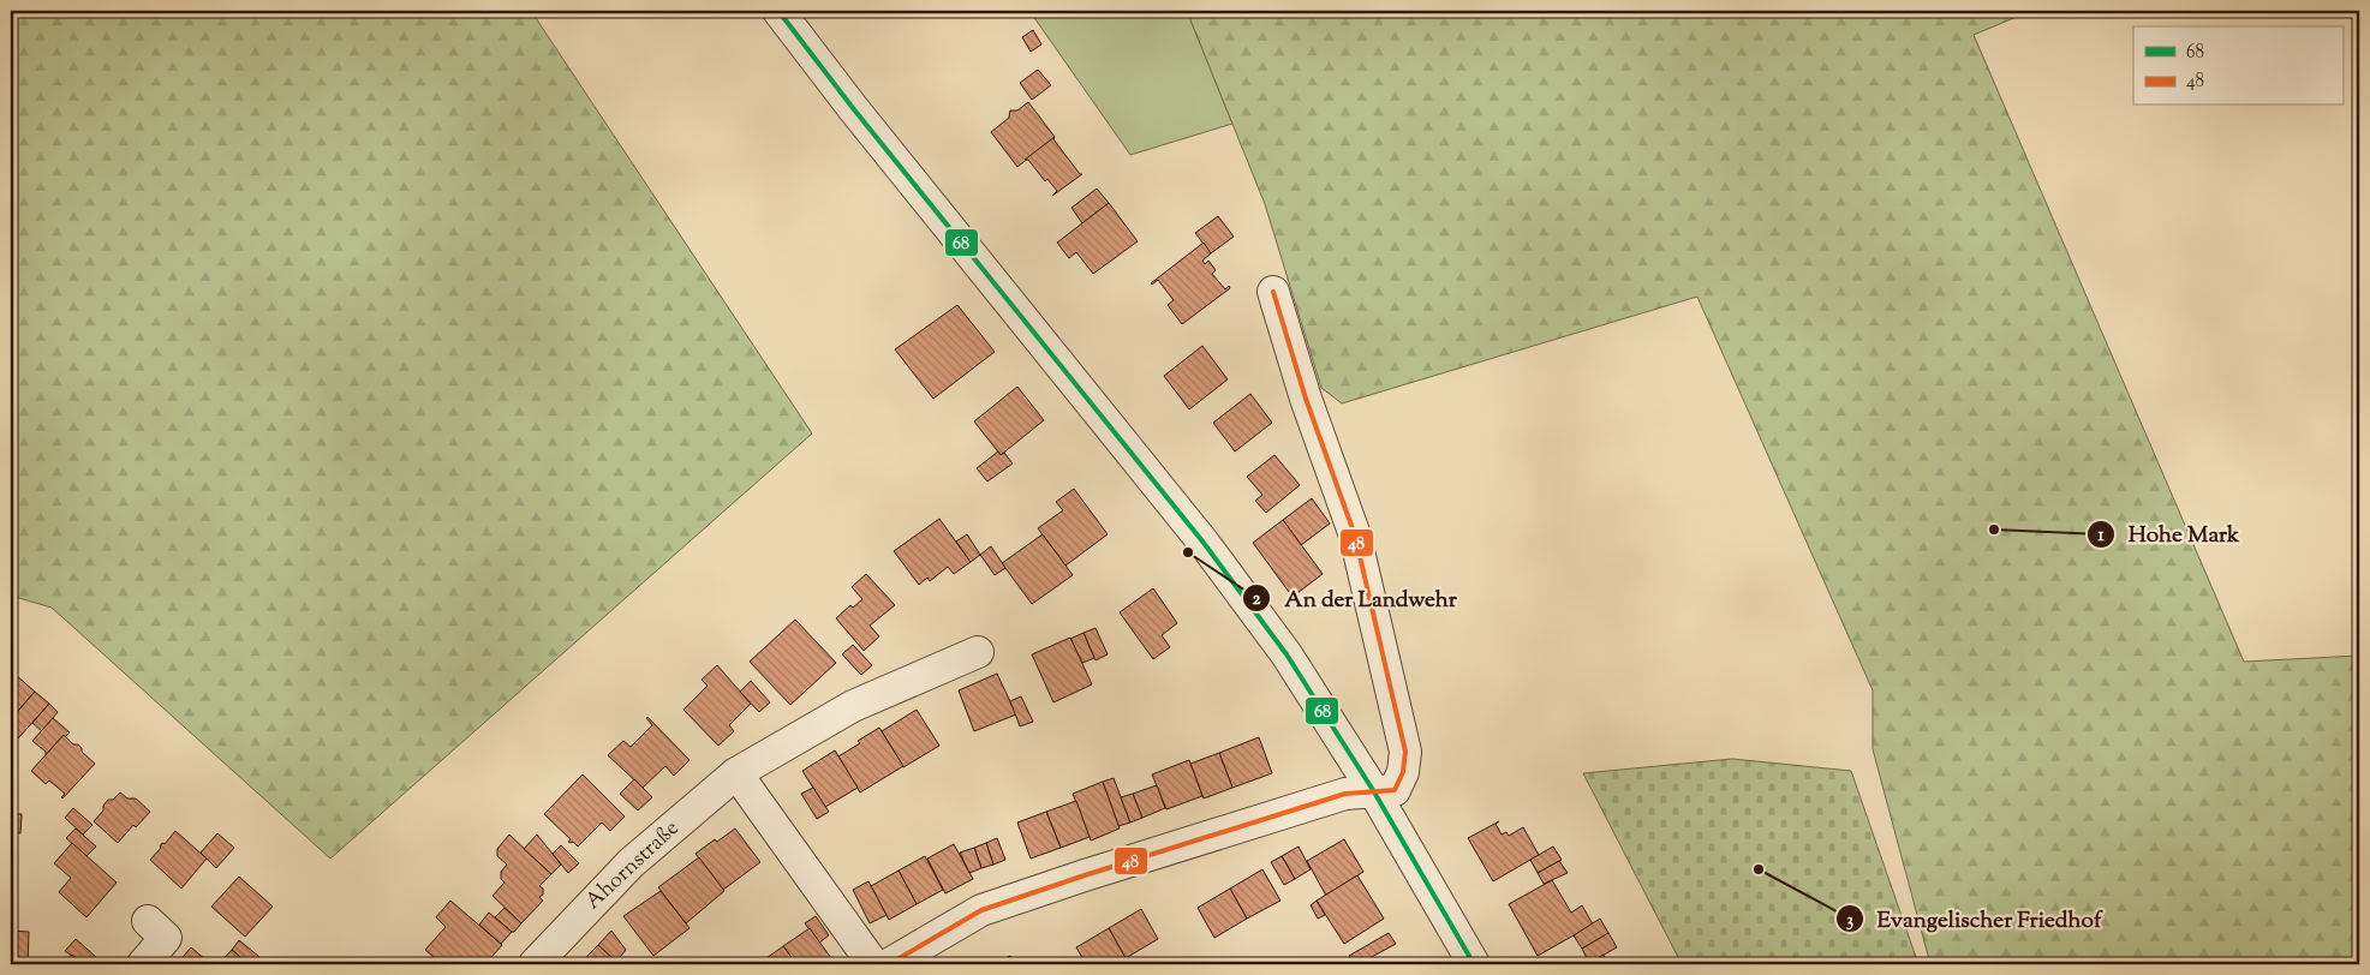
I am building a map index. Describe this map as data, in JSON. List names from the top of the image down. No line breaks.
{"streets":{"street":["Ahornstraße"]},"places":["Hohe Mark","An der Landwehr","Evangelischer Friedhof"],"lines":["transit line 68","transit line 48"],"legend":["68","48"]}
